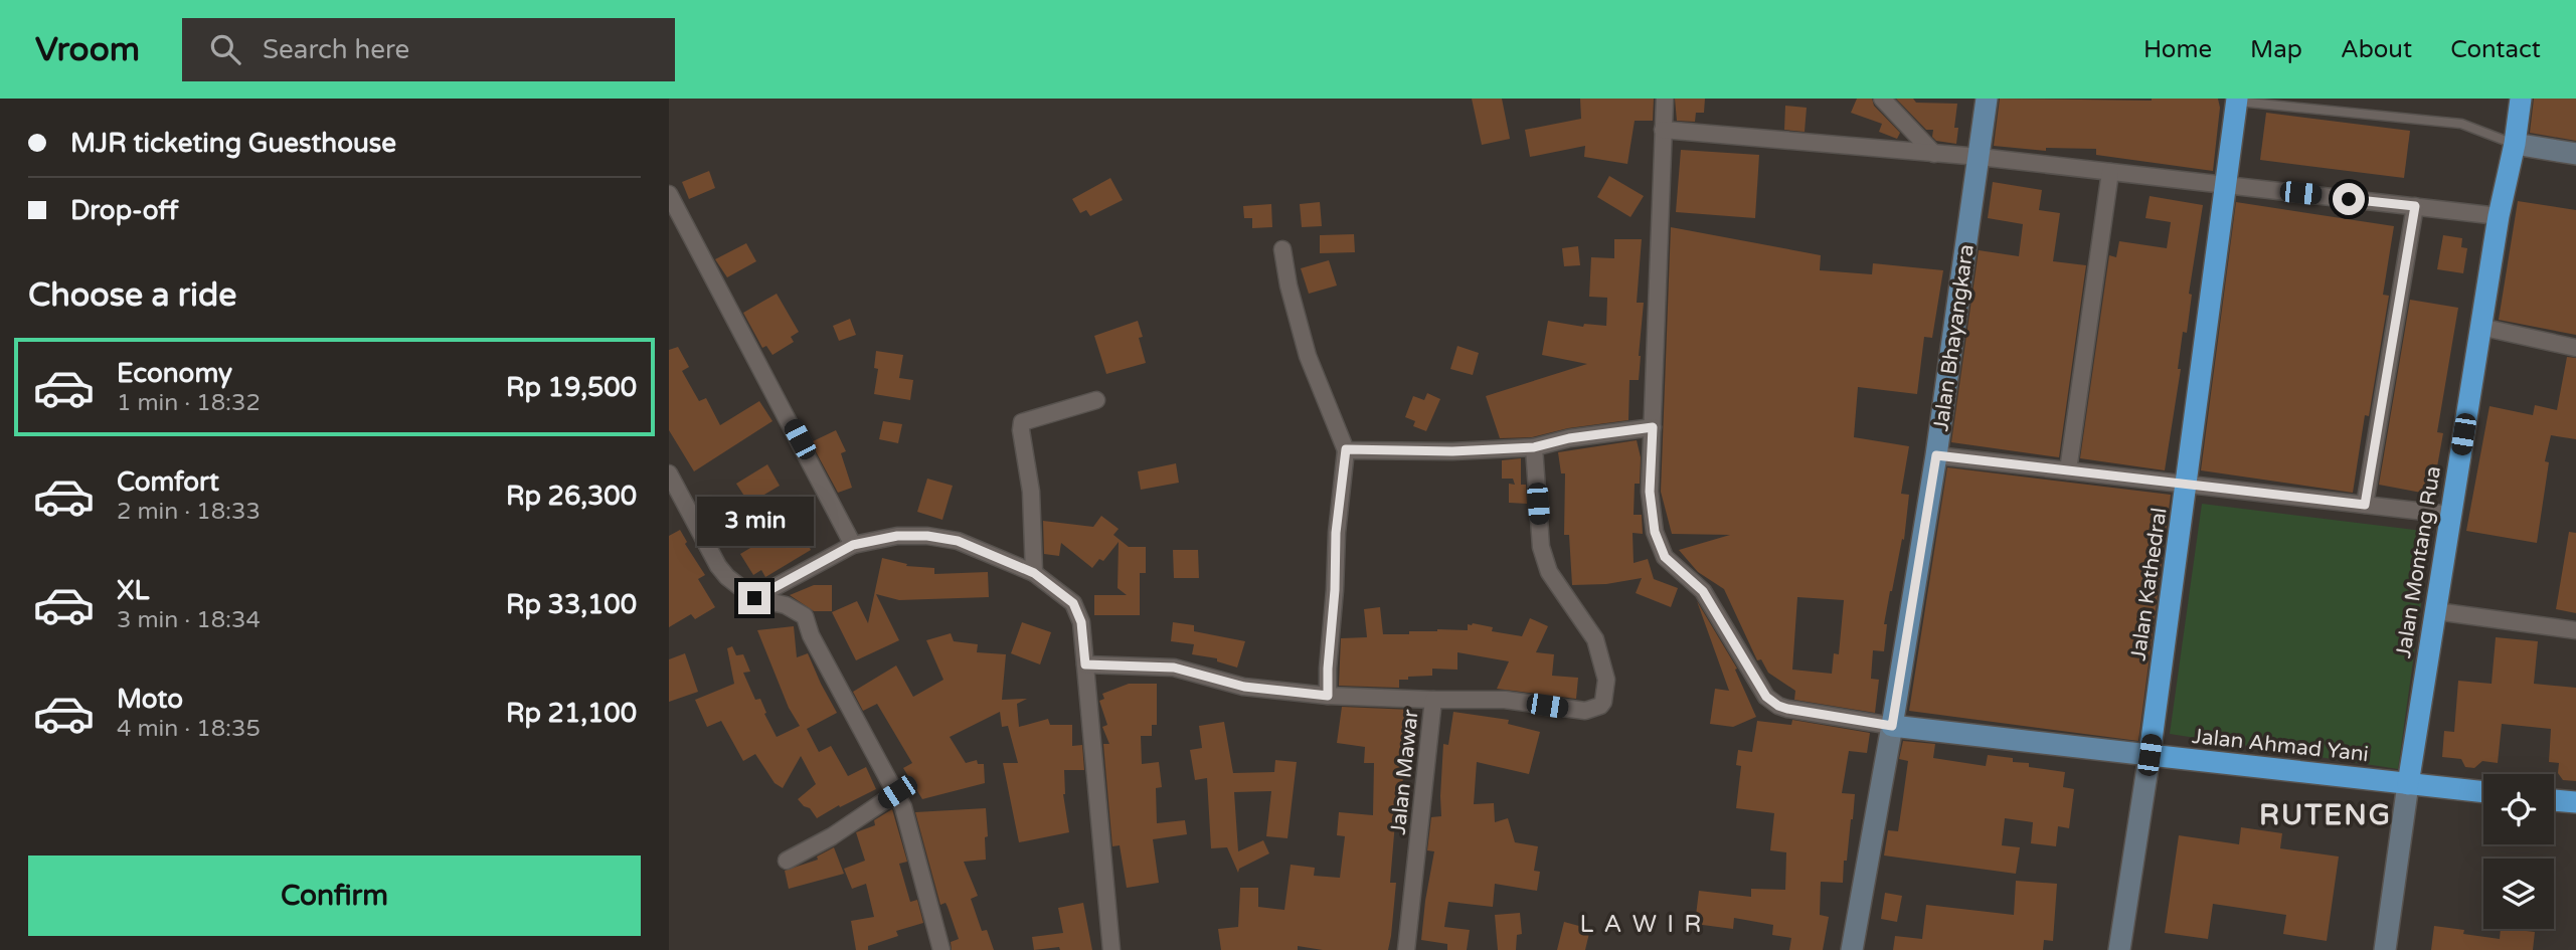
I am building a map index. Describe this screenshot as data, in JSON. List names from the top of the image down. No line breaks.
{"streets":{"highway":["Jalan Montang Rua","Jalan Kathedral","Jalan Ahmad Yani"],"main road":["Jalan Bhayangkara"],"street":["Jalan Mawar"]},"crossings":[["Jalan Bhayangkara","Jalan Ahmad Yani"],["Jalan Montang Rua","Jalan Ahmad Yani"],["Jalan Kathedral","Jalan Ahmad Yani"]],"districts":["RUTENG","L A W I R"],"page":{"header":"Vroom","search":"Search here","nav":["Home","Map","About","Contact"],"banner":["MJR ticketing Guesthouse","Drop-off"],"heading":"Choose a ride","list":[{"name":"Economy","note":"1 min · 18:32","value":"Rp 19,500"},{"name":"Comfort","note":"2 min · 18:33","value":"Rp 26,300"},{"name":"XL","note":"3 min · 18:34","value":"Rp 33,100"},{"name":"Moto","note":"4 min · 18:35","value":"Rp 21,100"}],"bubble":"3 min","buttons":"Confirm"}}
